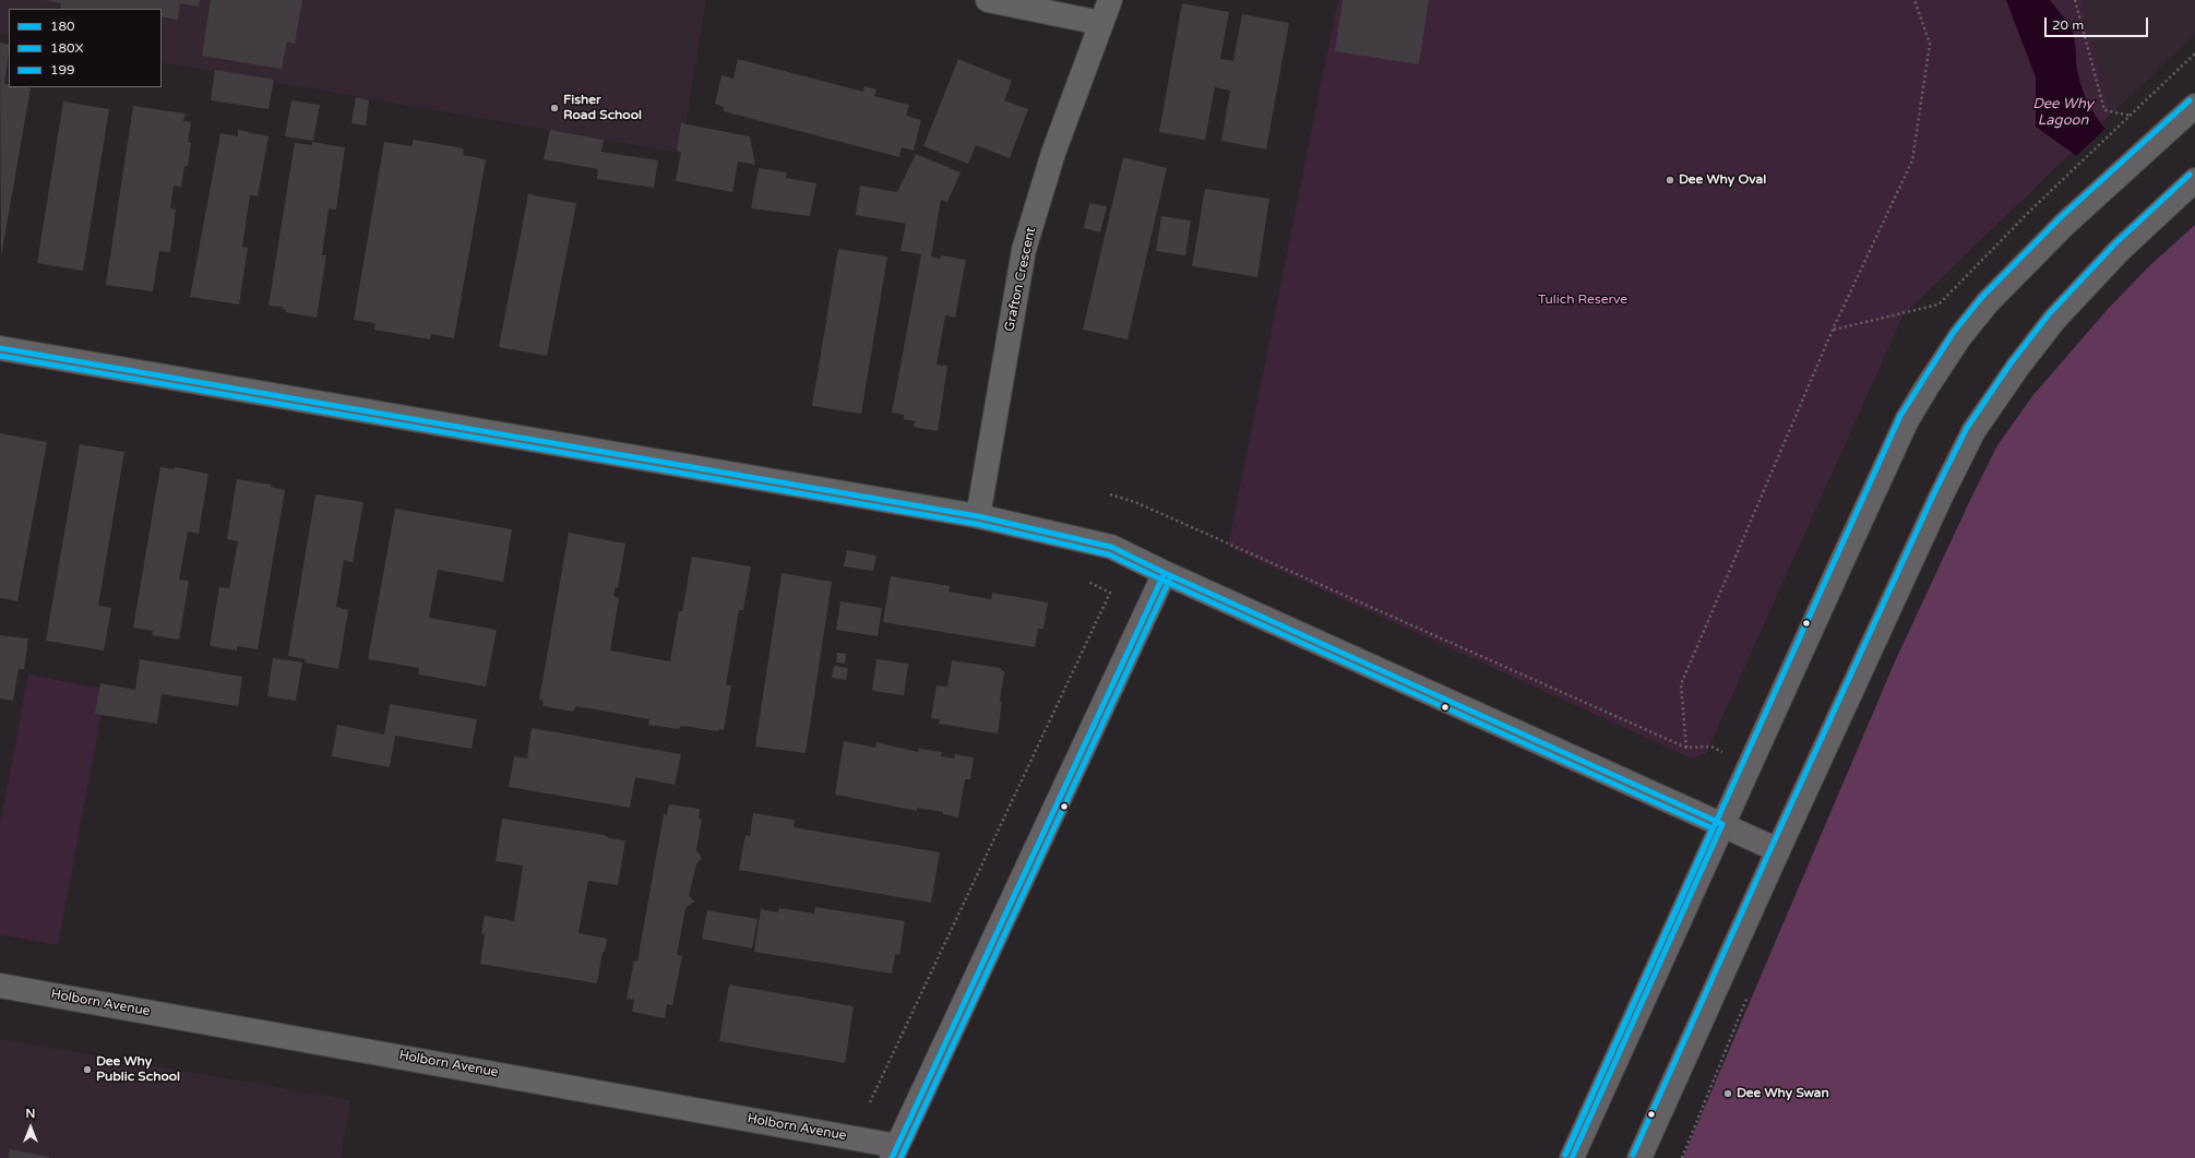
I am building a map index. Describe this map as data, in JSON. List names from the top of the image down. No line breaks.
{"streets":{"street":["Grafton Crescent","Holborn Avenue"]},"water":["Dee Why Lagoon"],"parks":["Tulich Reserve"],"places":["Fisher Road School","Dee Why Oval","Dee Why Public School","Dee Why Swan"],"lines":["transit line 199","transit line 180","transit line 180X"],"legend":["180","180X","199"],"scale_bar":"20 m","north":"top"}
